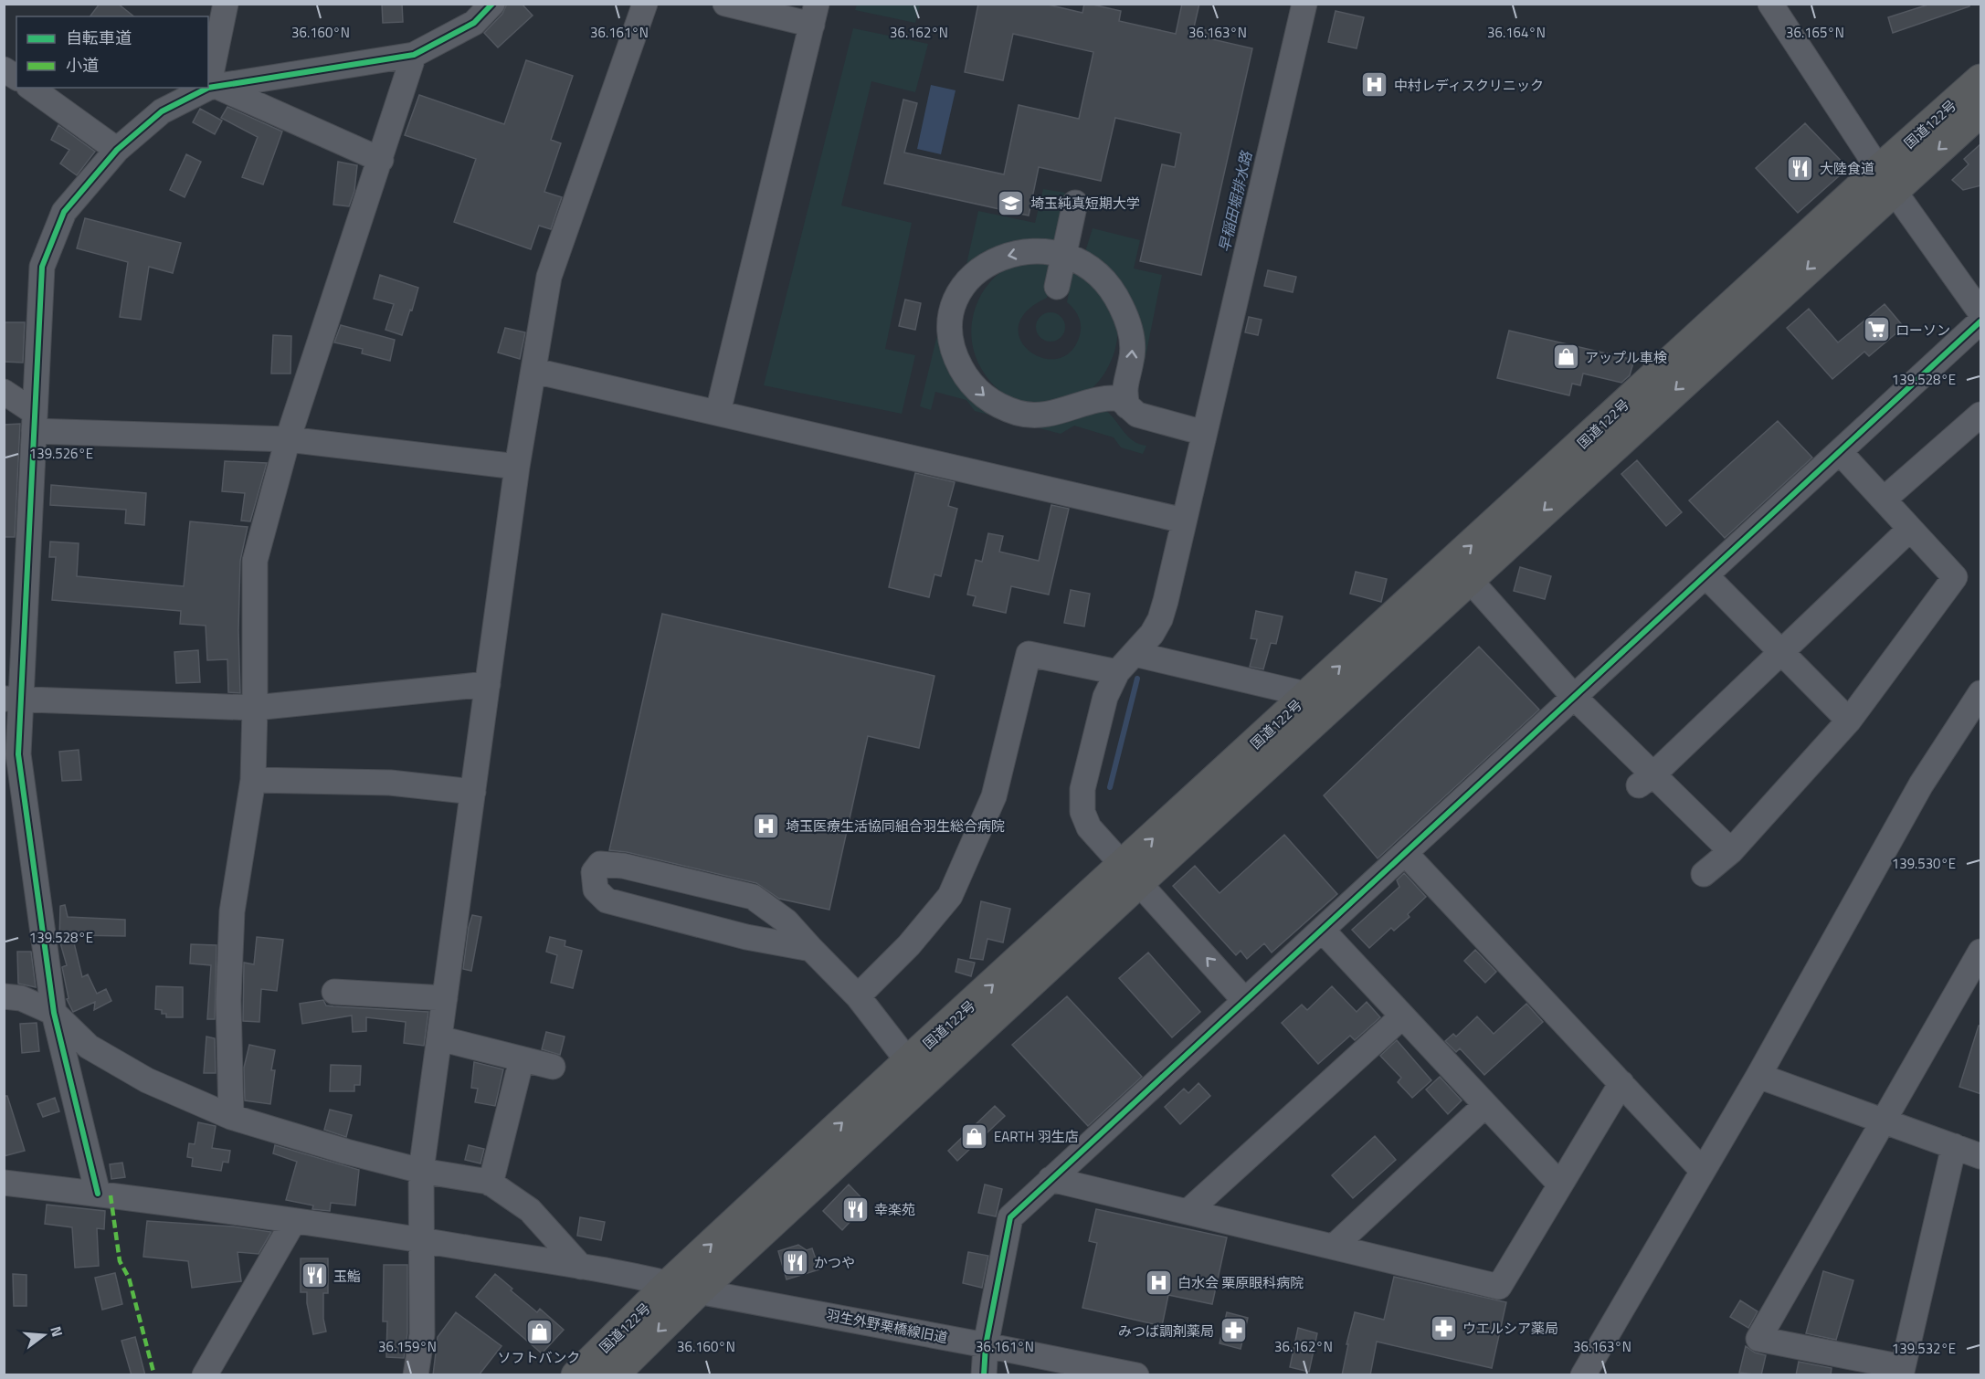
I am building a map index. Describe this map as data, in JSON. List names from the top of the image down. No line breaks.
{"streets":{"highway":["国道122号"],"street":["羽生外野栗橋線旧道"]},"crossings":[["国道122号","羽生外野栗橋線旧道"]],"water":["早稲田堀排水路"],"places":{"hospital":["中村レディスクリニック","埼玉医療生活協同組合羽生総合病院","白水会 栗原眼科病院"],"restaurant":["大陸食道","幸楽苑","かつや","玉鮨"],"school or university":["埼玉純真短期大学"],"supermarket":["ローソン"],"shop":["アップル車検","EARTH 羽生店","ソフトバンク"],"pharmacy":["ウエルシア薬局","みつば調剤薬局"]},"legend":["自転車道","小道"],"north":"right","coordinates":["36.160°N","36.161°N","36.162°N","36.163°N","36.164°N","36.165°N","139.528°E","139.526°E","139.530°E","36.159°N","139.532°E"]}
